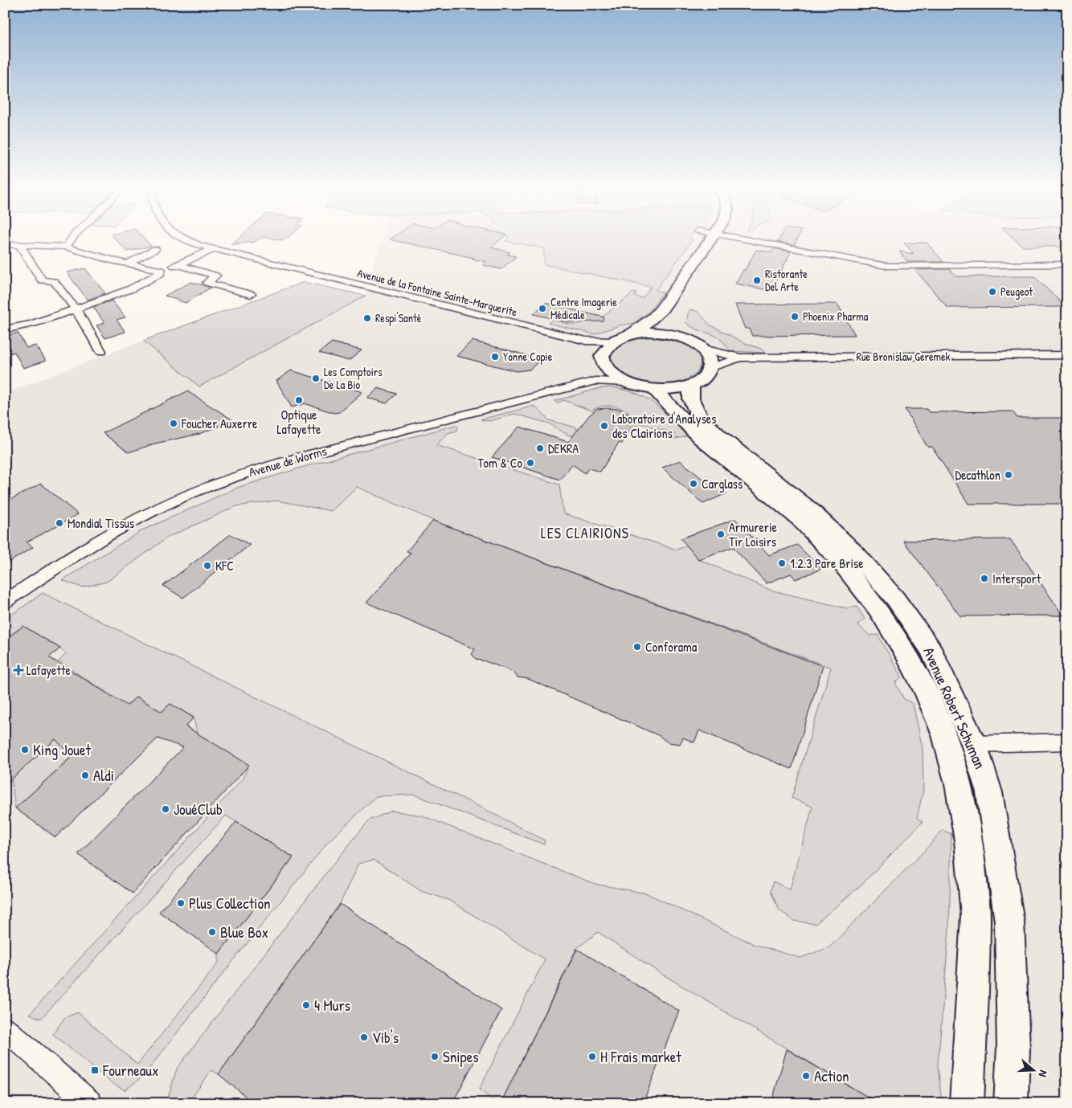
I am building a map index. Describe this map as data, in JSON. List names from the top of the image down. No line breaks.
{"streets":{"street":["Avenue de la Fontaine Sainte-Marguerite","Rue Bronislaw Geremek","Avenue de Worms","Avenue Robert Schuman"]},"districts":["LES CLAIRIONS"],"places":{"other":["Ristorante Del Arte","Peugeot","Centre Imagerie Médicale","Phoenix Pharma","Respi'Santé","Yonne Copie","Les Comptoirs De La Bio","Optique Lafayette","Foucher Auxerre","Laboratoire d'Analyses des Clairions","DEKRA","Tom & Co","Decathlon","Carglass","Mondial Tissus","Armurerie Tir Loisirs","1.2.3 Pare Brise","KFC","Intersport","Conforama","King Jouet","Aldi","JouéClub","Plus Collection","Blue Box","4 Murs","Vib's","Snipes","H Frais market","Action"],"health":["Lafayette"],"transit":["Fourneaux"]},"north":"right"}
